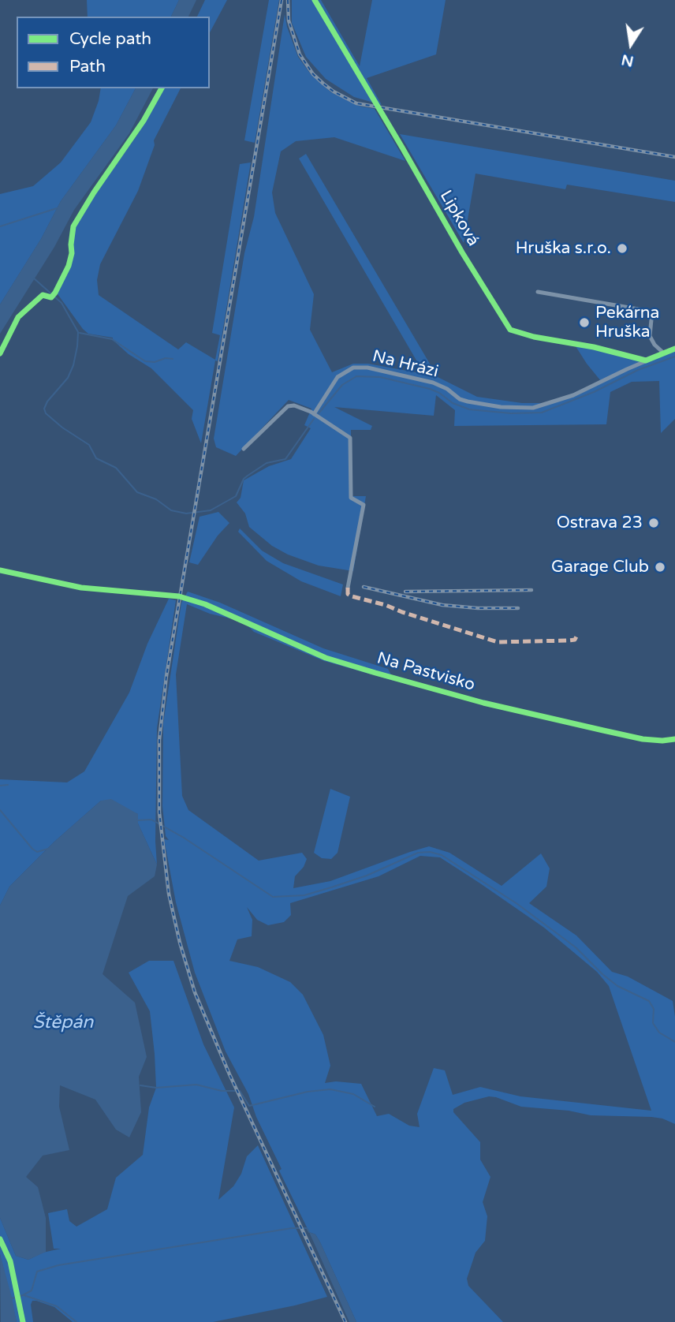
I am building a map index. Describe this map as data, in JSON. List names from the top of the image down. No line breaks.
{"streets":{"street":["Lipková","Na Hrázi","Na Pastvisko"]},"crossings":[["Lipková","Na Hrázi"]],"water":["Štěpán"],"places":["Hruška s.r.o.","Pekárna Hruška","Ostrava 23","Garage Club"],"legend":["Cycle path","Path"],"north":"bottom"}
